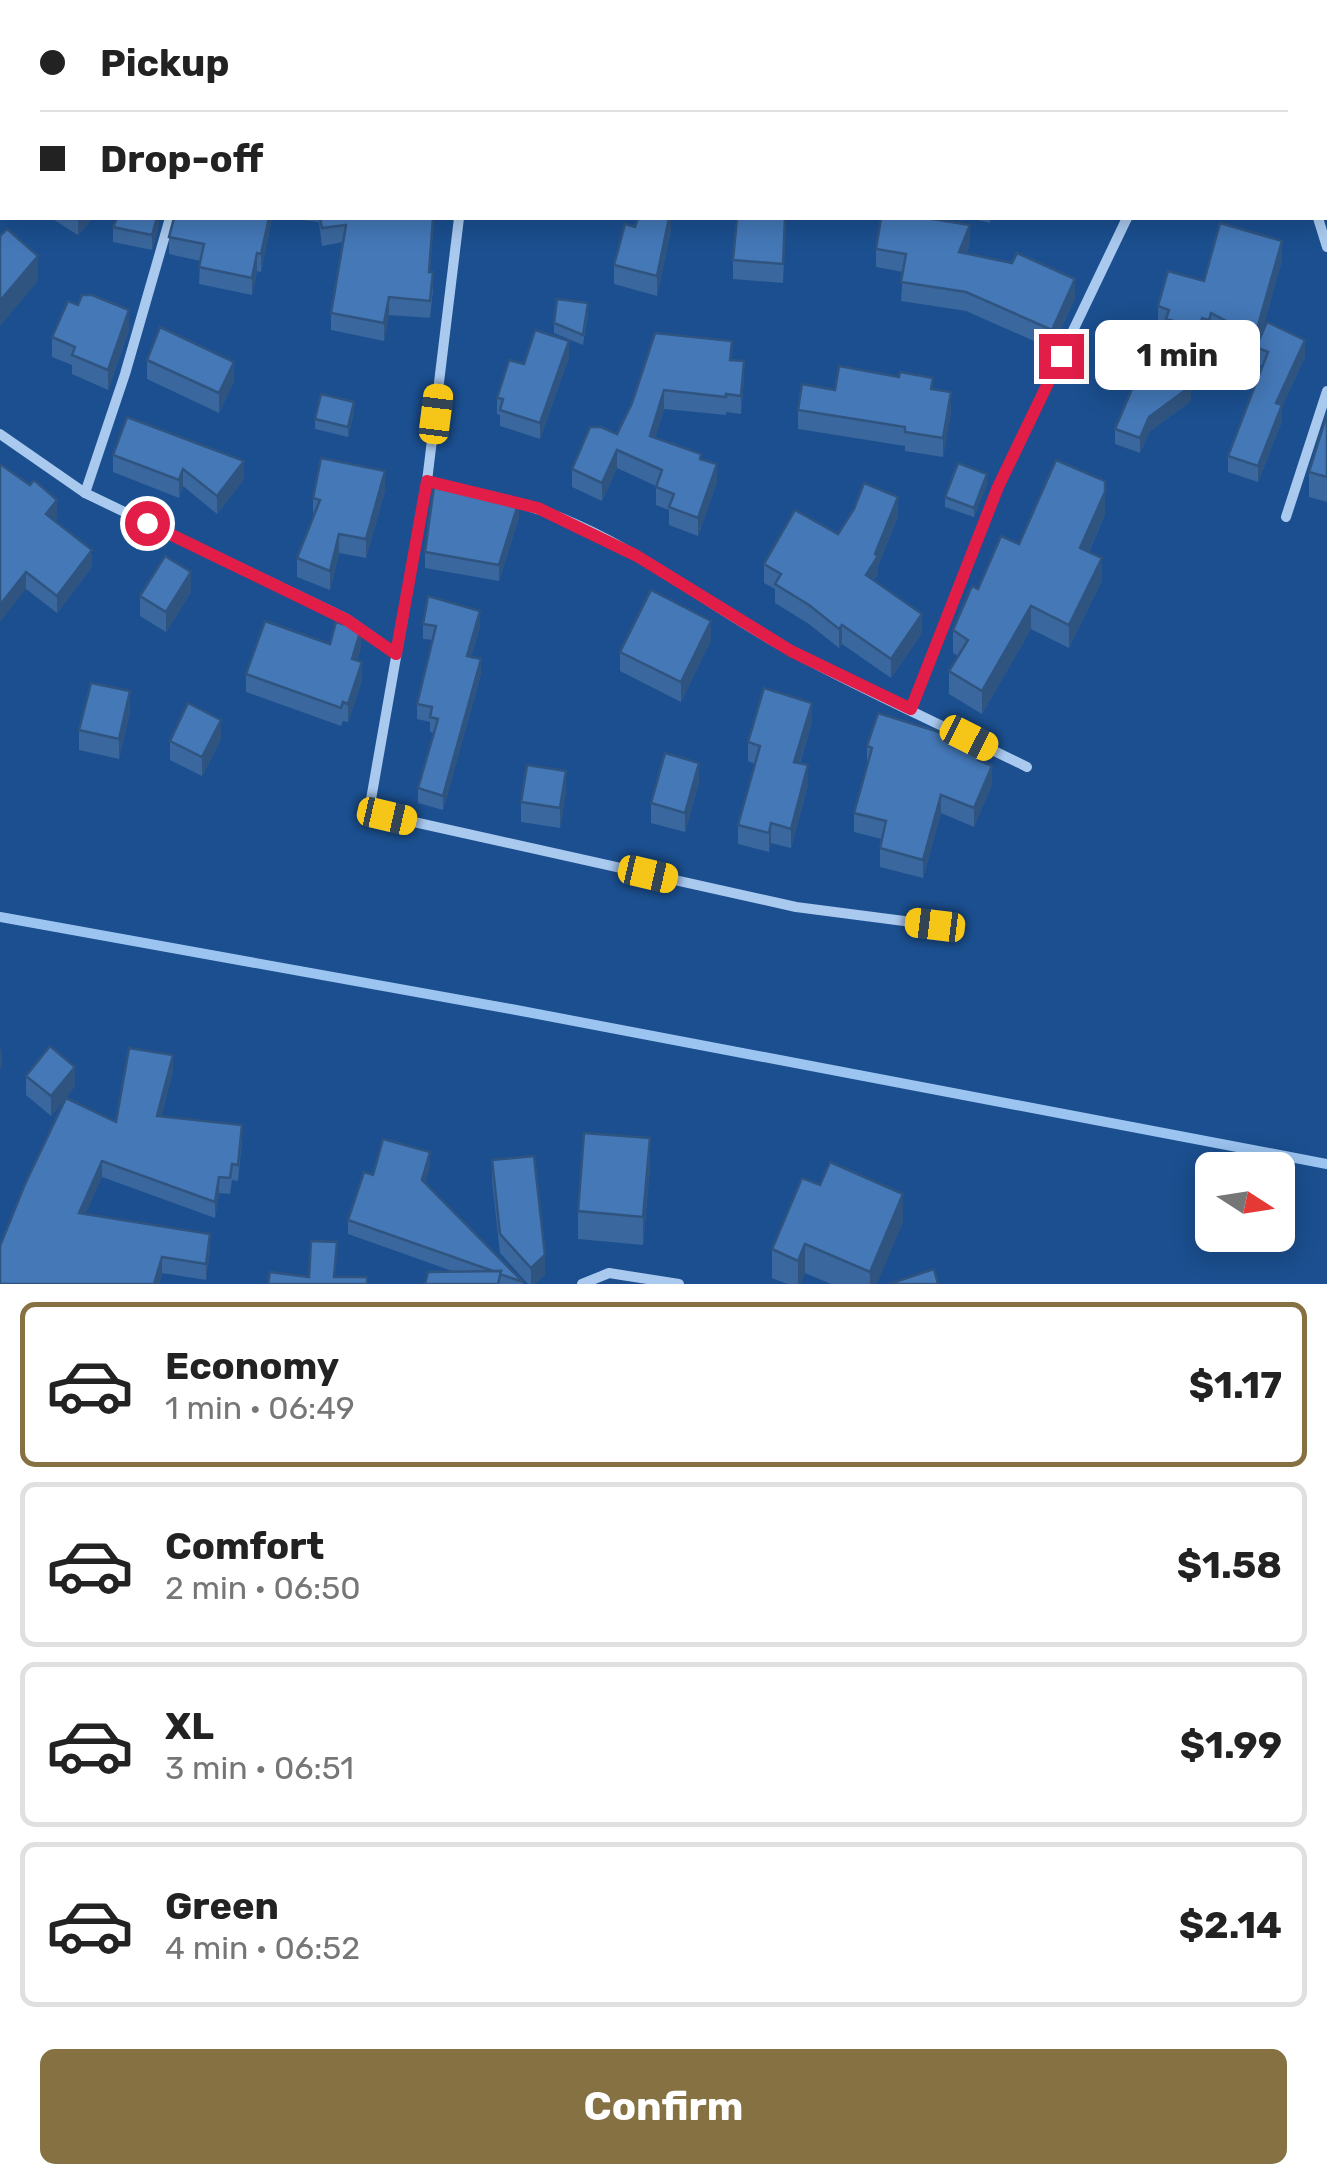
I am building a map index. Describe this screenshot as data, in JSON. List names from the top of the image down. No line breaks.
{"north":"right","page":{"banner":["Pickup","Drop-off"],"bubble":"1 min","list":[{"name":"Economy","note":"1 min · 06:49","value":"$1.17"},{"name":"Comfort","note":"2 min · 06:50","value":"$1.58"},{"name":"XL","note":"3 min · 06:51","value":"$1.99"},{"name":"Green","note":"4 min · 06:52","value":"$2.14"}],"buttons":"Confirm"}}
